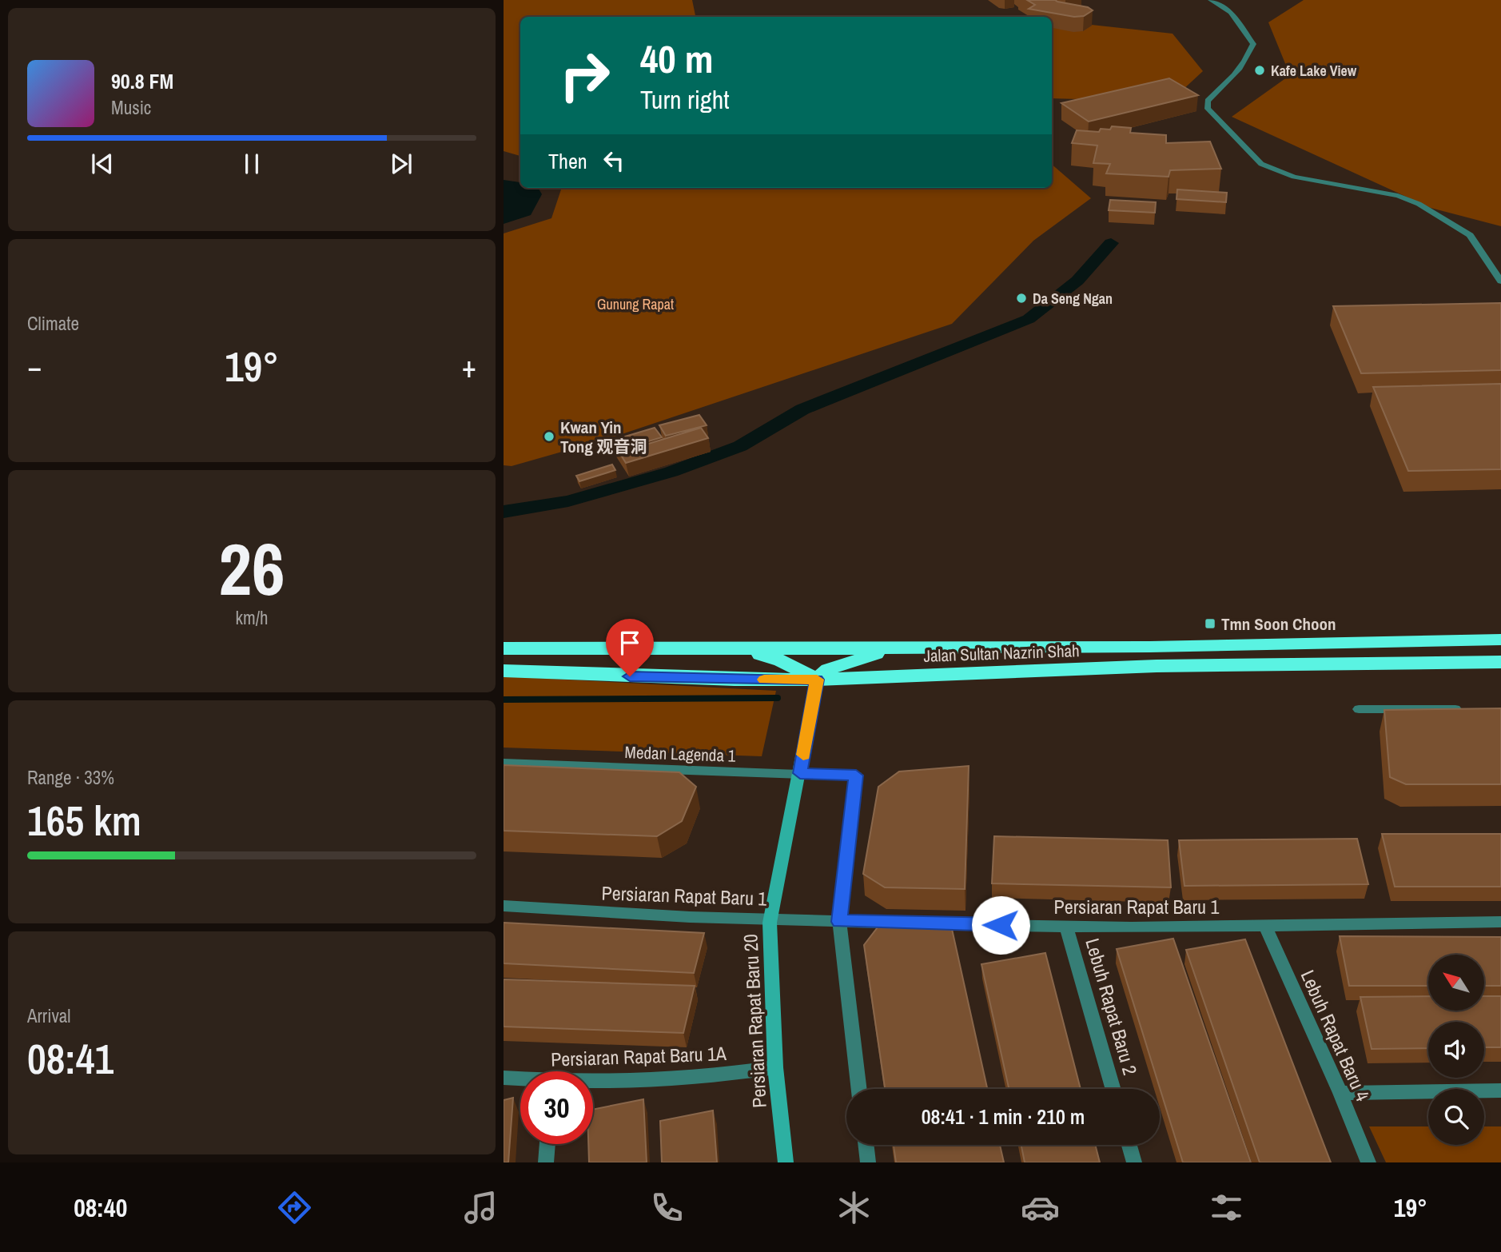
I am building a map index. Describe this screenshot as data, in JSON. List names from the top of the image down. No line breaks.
{"streets":{"highway":["Jalan Sultan Nazrin Shah"],"street":["Medan Lagenda 1","Persiaran Rapat Baru 1","Lebuh Rapat Baru 2","Persiaran Rapat Baru 20","Lebuh Rapat Baru 4","Persiaran Rapat Baru 1A"]},"crossings":[["Jalan Sultan Nazrin Shah","Persiaran Rapat Baru 20"],["Medan Lagenda 1","Persiaran Rapat Baru 1"],["Medan Lagenda 1","Persiaran Rapat Baru 20"],["Persiaran Rapat Baru 1","Lebuh Rapat Baru 2"],["Persiaran Rapat Baru 1","Persiaran Rapat Baru 20"],["Persiaran Rapat Baru 1","Lebuh Rapat Baru 4"],["Persiaran Rapat Baru 20","Persiaran Rapat Baru 1A"]],"parks":["Gunung Rapat"],"places":{"other":["Kafe Lake View","Da Seng Ngan","Kwan Yin Tong 观音洞"],"transit":["Tmn Soon Choon"]},"north":"top left","page":{"turn":["40 m","Turn right"],"song":["90.8 FM","Music"],"then":"Then","tile":["Climate",["26","km/h"],["Range · 33%","165 km"],["Arrival","08:41"]],"heat":["−","19°","+"],"limit":"30","trip":"08:41 · 1 min · 210 m","tabs":["08:40","19°"]}}
